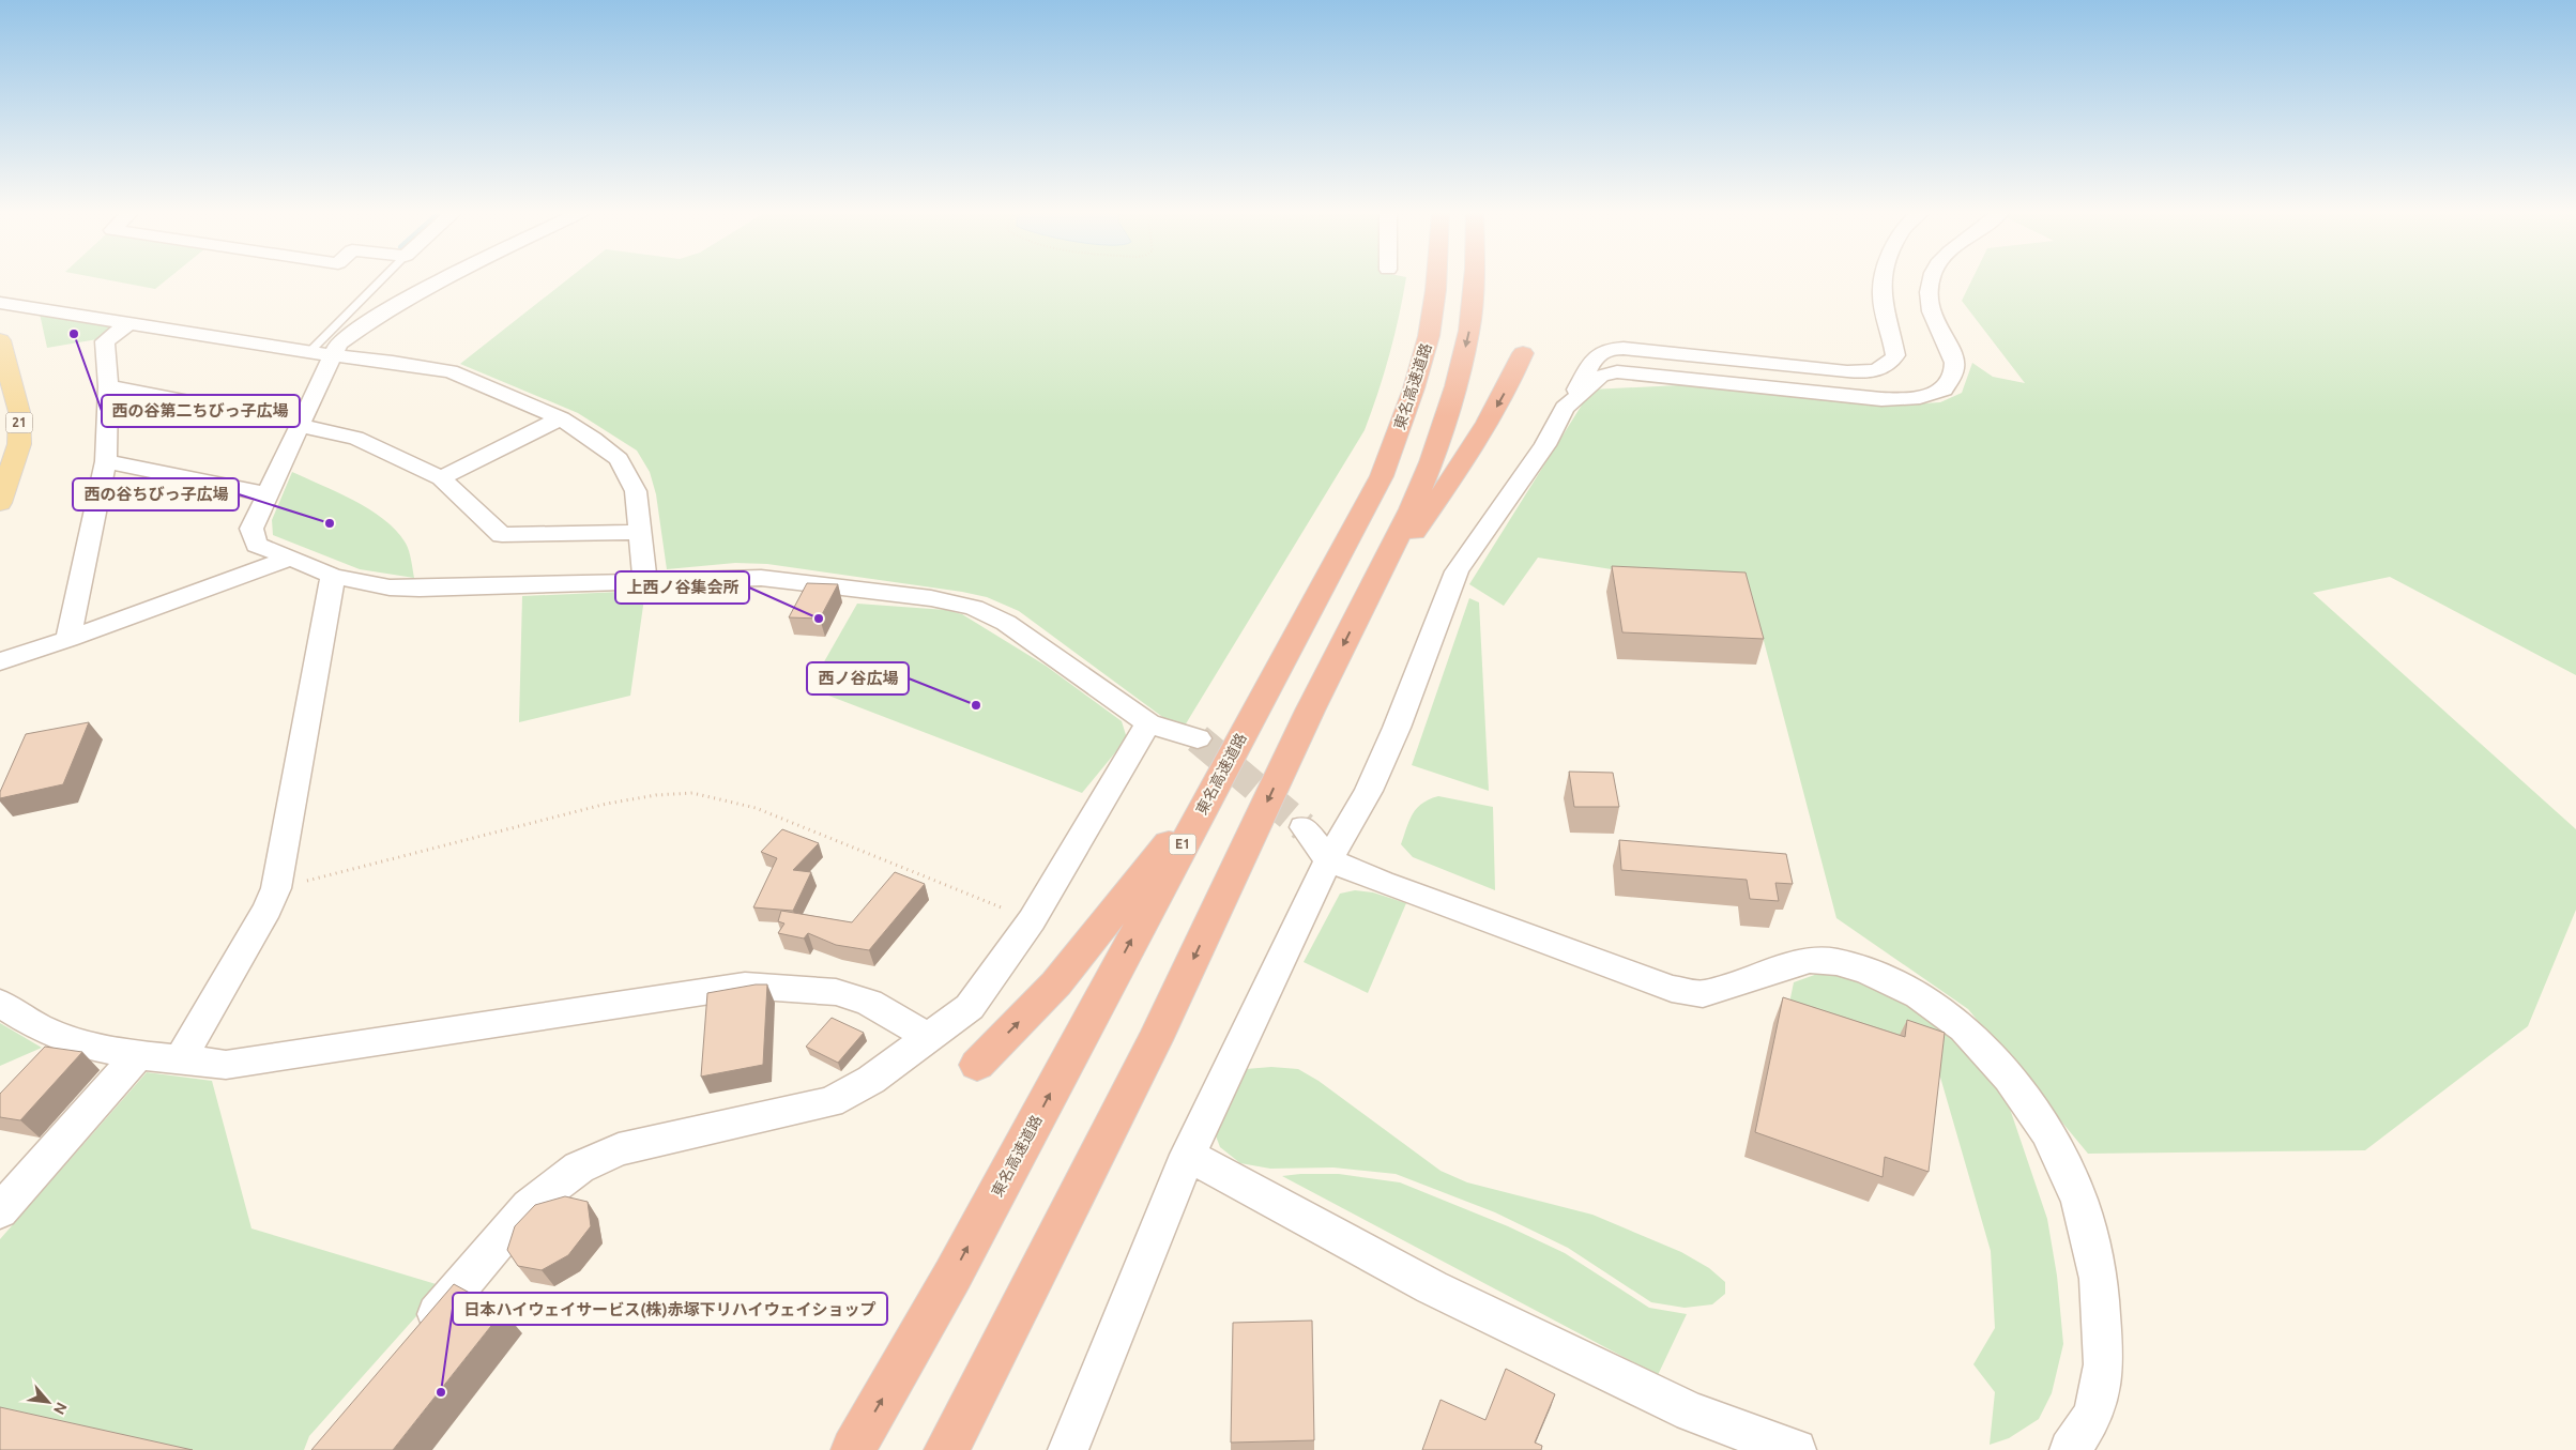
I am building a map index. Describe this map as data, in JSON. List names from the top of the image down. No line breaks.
{"streets":{"highway":["東名高速道路","E1"],"main road":["21"]},"places":["西の谷第二ちびっ子広場","西の谷ちびっ子広場","上西ノ谷集会所","西ノ谷広場","日本ハイウェイサービス(株)赤塚下リハイウェイショップ"],"north":"bottom right"}
